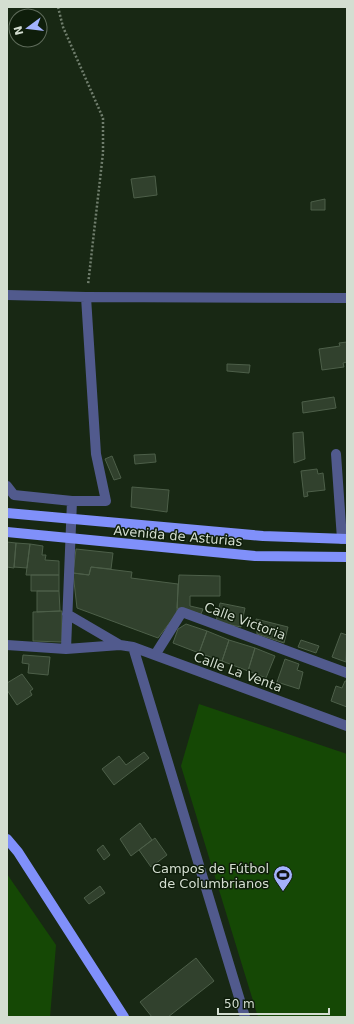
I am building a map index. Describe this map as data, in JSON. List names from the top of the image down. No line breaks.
{"streets":{"main road":["Avenida de Asturias"],"street":["Calle Victoria","Calle La Venta"]},"crossings":[["Calle Victoria","Calle La Venta"]],"places":{"sports":["Campos de Fútbol de Columbrianos"]},"scale_bar":"50 m","north":"left"}
